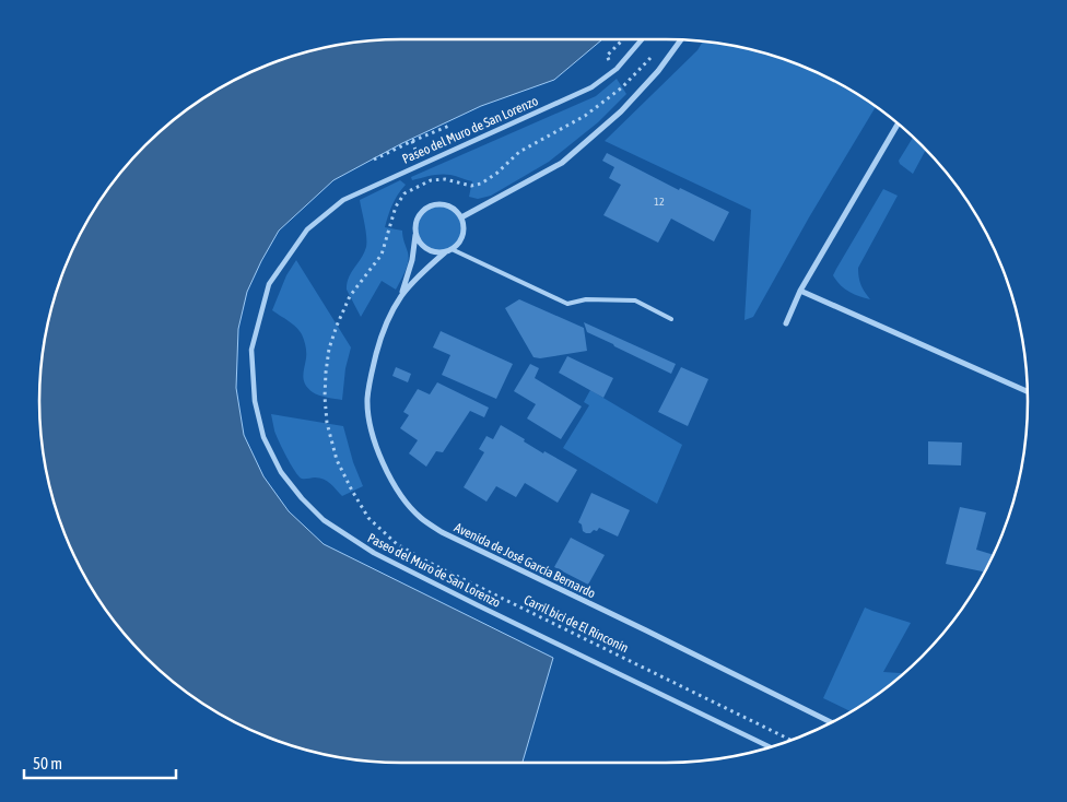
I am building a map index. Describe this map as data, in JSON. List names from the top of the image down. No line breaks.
{"streets":{"street":["Paseo del Muro de San Lorenzo","Avenida de José García Bernardo"],"path":["Carril bici de El Rinconin"]},"house_numbers":["12"],"scale_bar":"50 m"}
